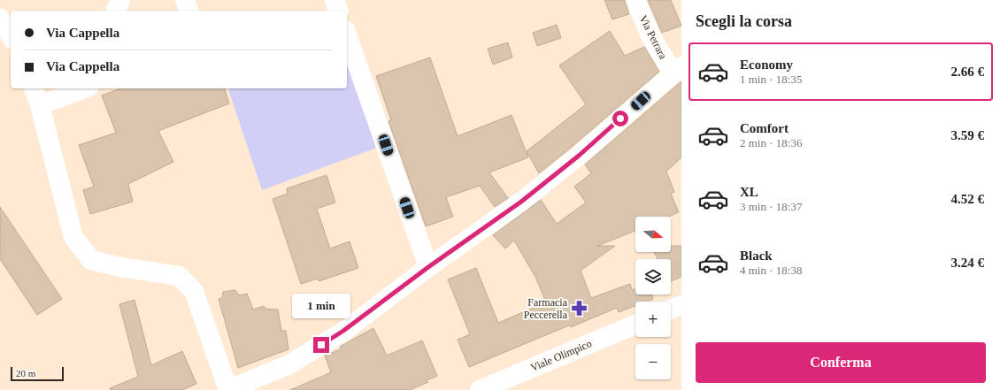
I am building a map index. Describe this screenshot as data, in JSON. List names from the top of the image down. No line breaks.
{"streets":{"street":["Via Petrara","Viale Olimpico"]},"places":{"pharmacy":["Farmacia Peccerella"]},"scale_bar":"20 m","north":"right","page":{"heading":"Scegli la corsa","banner":["Via Cappella","Via Cappella"],"list":[{"name":"Economy","note":"1 min · 18:35","value":"2.66 €"},{"name":"Comfort","note":"2 min · 18:36","value":"3.59 €"},{"name":"XL","note":"3 min · 18:37","value":"4.52 €"},{"name":"Black","note":"4 min · 18:38","value":"3.24 €"}],"map_buttons":["+","−"],"bubble":"1 min","buttons":"Conferma","scale":"20 m"}}
